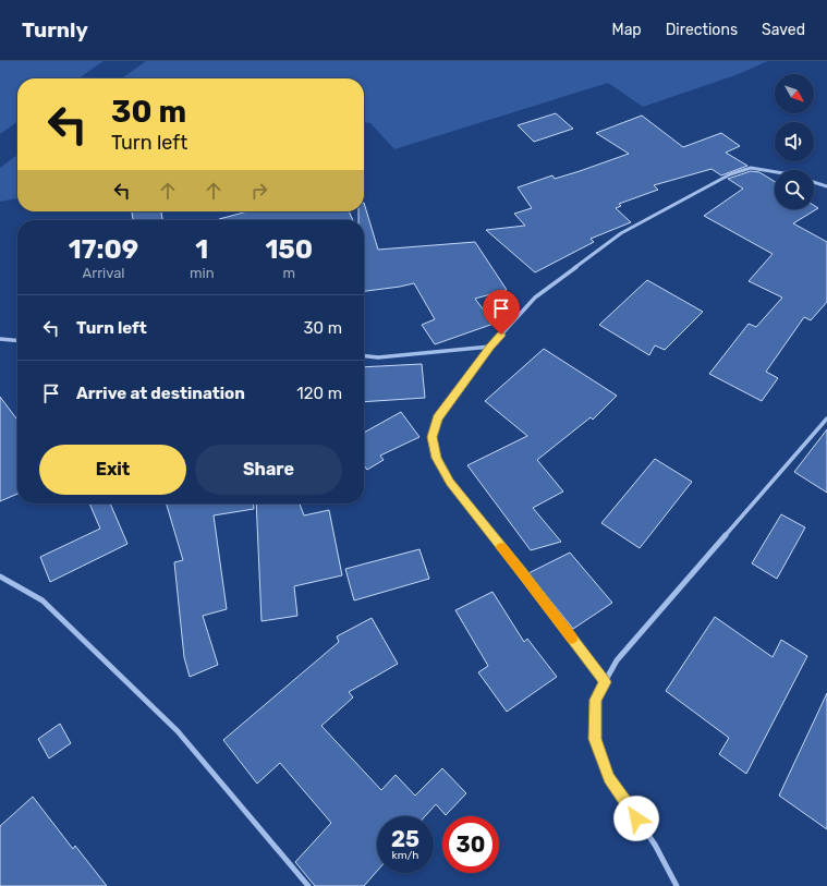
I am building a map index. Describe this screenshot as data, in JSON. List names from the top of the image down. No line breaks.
{"north":"bottom right","page":{"header":"Turnly","nav":["Map","Directions","Saved"],"turn":["30 m","Turn left"],"eta":["17:09","Arrival","1","min","150","m"],"list":[{"name":"Turn left","value":"30 m"},{"name":"Arrive at destination","value":"120 m"}],"buttons":["Exit","Share"],"speed":"25 km/h","limit":"30"}}
